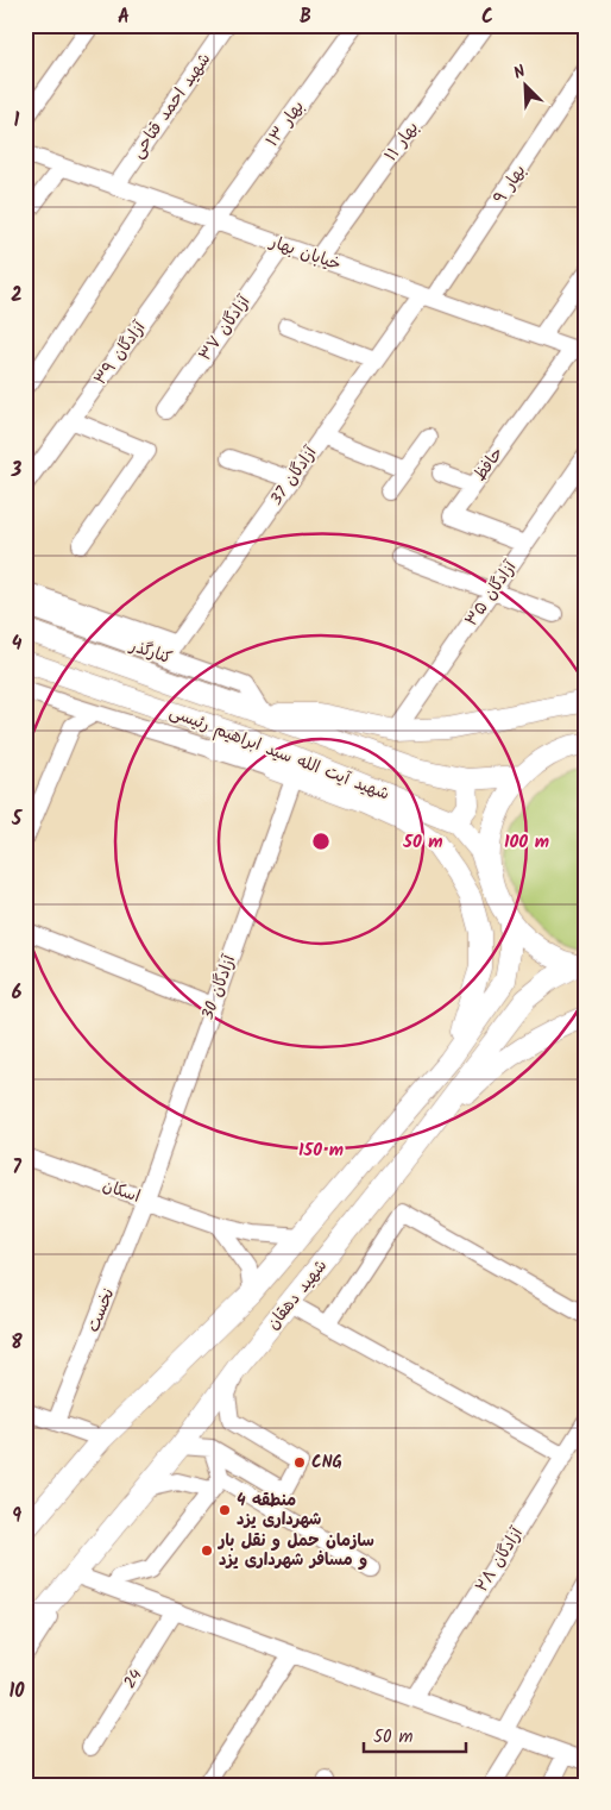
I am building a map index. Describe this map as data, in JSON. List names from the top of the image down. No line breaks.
{"streets":{"main road":["شهید آیت الله سید ابراهیم رئیسی","شهید دهقان"],"street":["شهید احمد قتاحی","بهار ۱۳","بهار ۱۱","بهار ۹","خیابان بهار","آزادگان ۳۷","آزادگان ۳۹","حافظ","آزادگان 37","آزادگان ۳۵","کنارگذر","آزادگان 30","اسکان","نخست","۲۸ آزادگان","24"]},"crossings":[["شهید احمد قتاحی","خیابان بهار"],["بهار ۱۳","خیابان بهار"],["بهار ۱۳","آزادگان ۳۹"],["بهار ۱۱","خیابان بهار"],["بهار ۹","خیابان بهار"],["بهار ۹","آزادگان 37"],["خیابان بهار","آزادگان ۳۷"],["خیابان بهار","آزادگان ۳۹"],["خیابان بهار","حافظ"],["خیابان بهار","آزادگان 37"],["حافظ","آزادگان ۳۵"],["آزادگان 37","کنارگذر"],["کنارگذر","شهید آیت الله سید ابراهیم رئیسی"],["آزادگان 30","اسکان"],["آزادگان 30","نخست"],["اسکان","شهید دهقان"],["اسکان","نخست"]],"places":["CNG","منطقه 4 شهرداری یزد","سازمان حمل و نقل بار و مسافر شهرداری یزد"],"scale_bar":"50 m","north":"top left","grid":{"columns":["A","B","C"],"rows":["1","2","3","4","5","6","7","8","9","10"]},"rings":["50 m","100 m","150 m"]}
